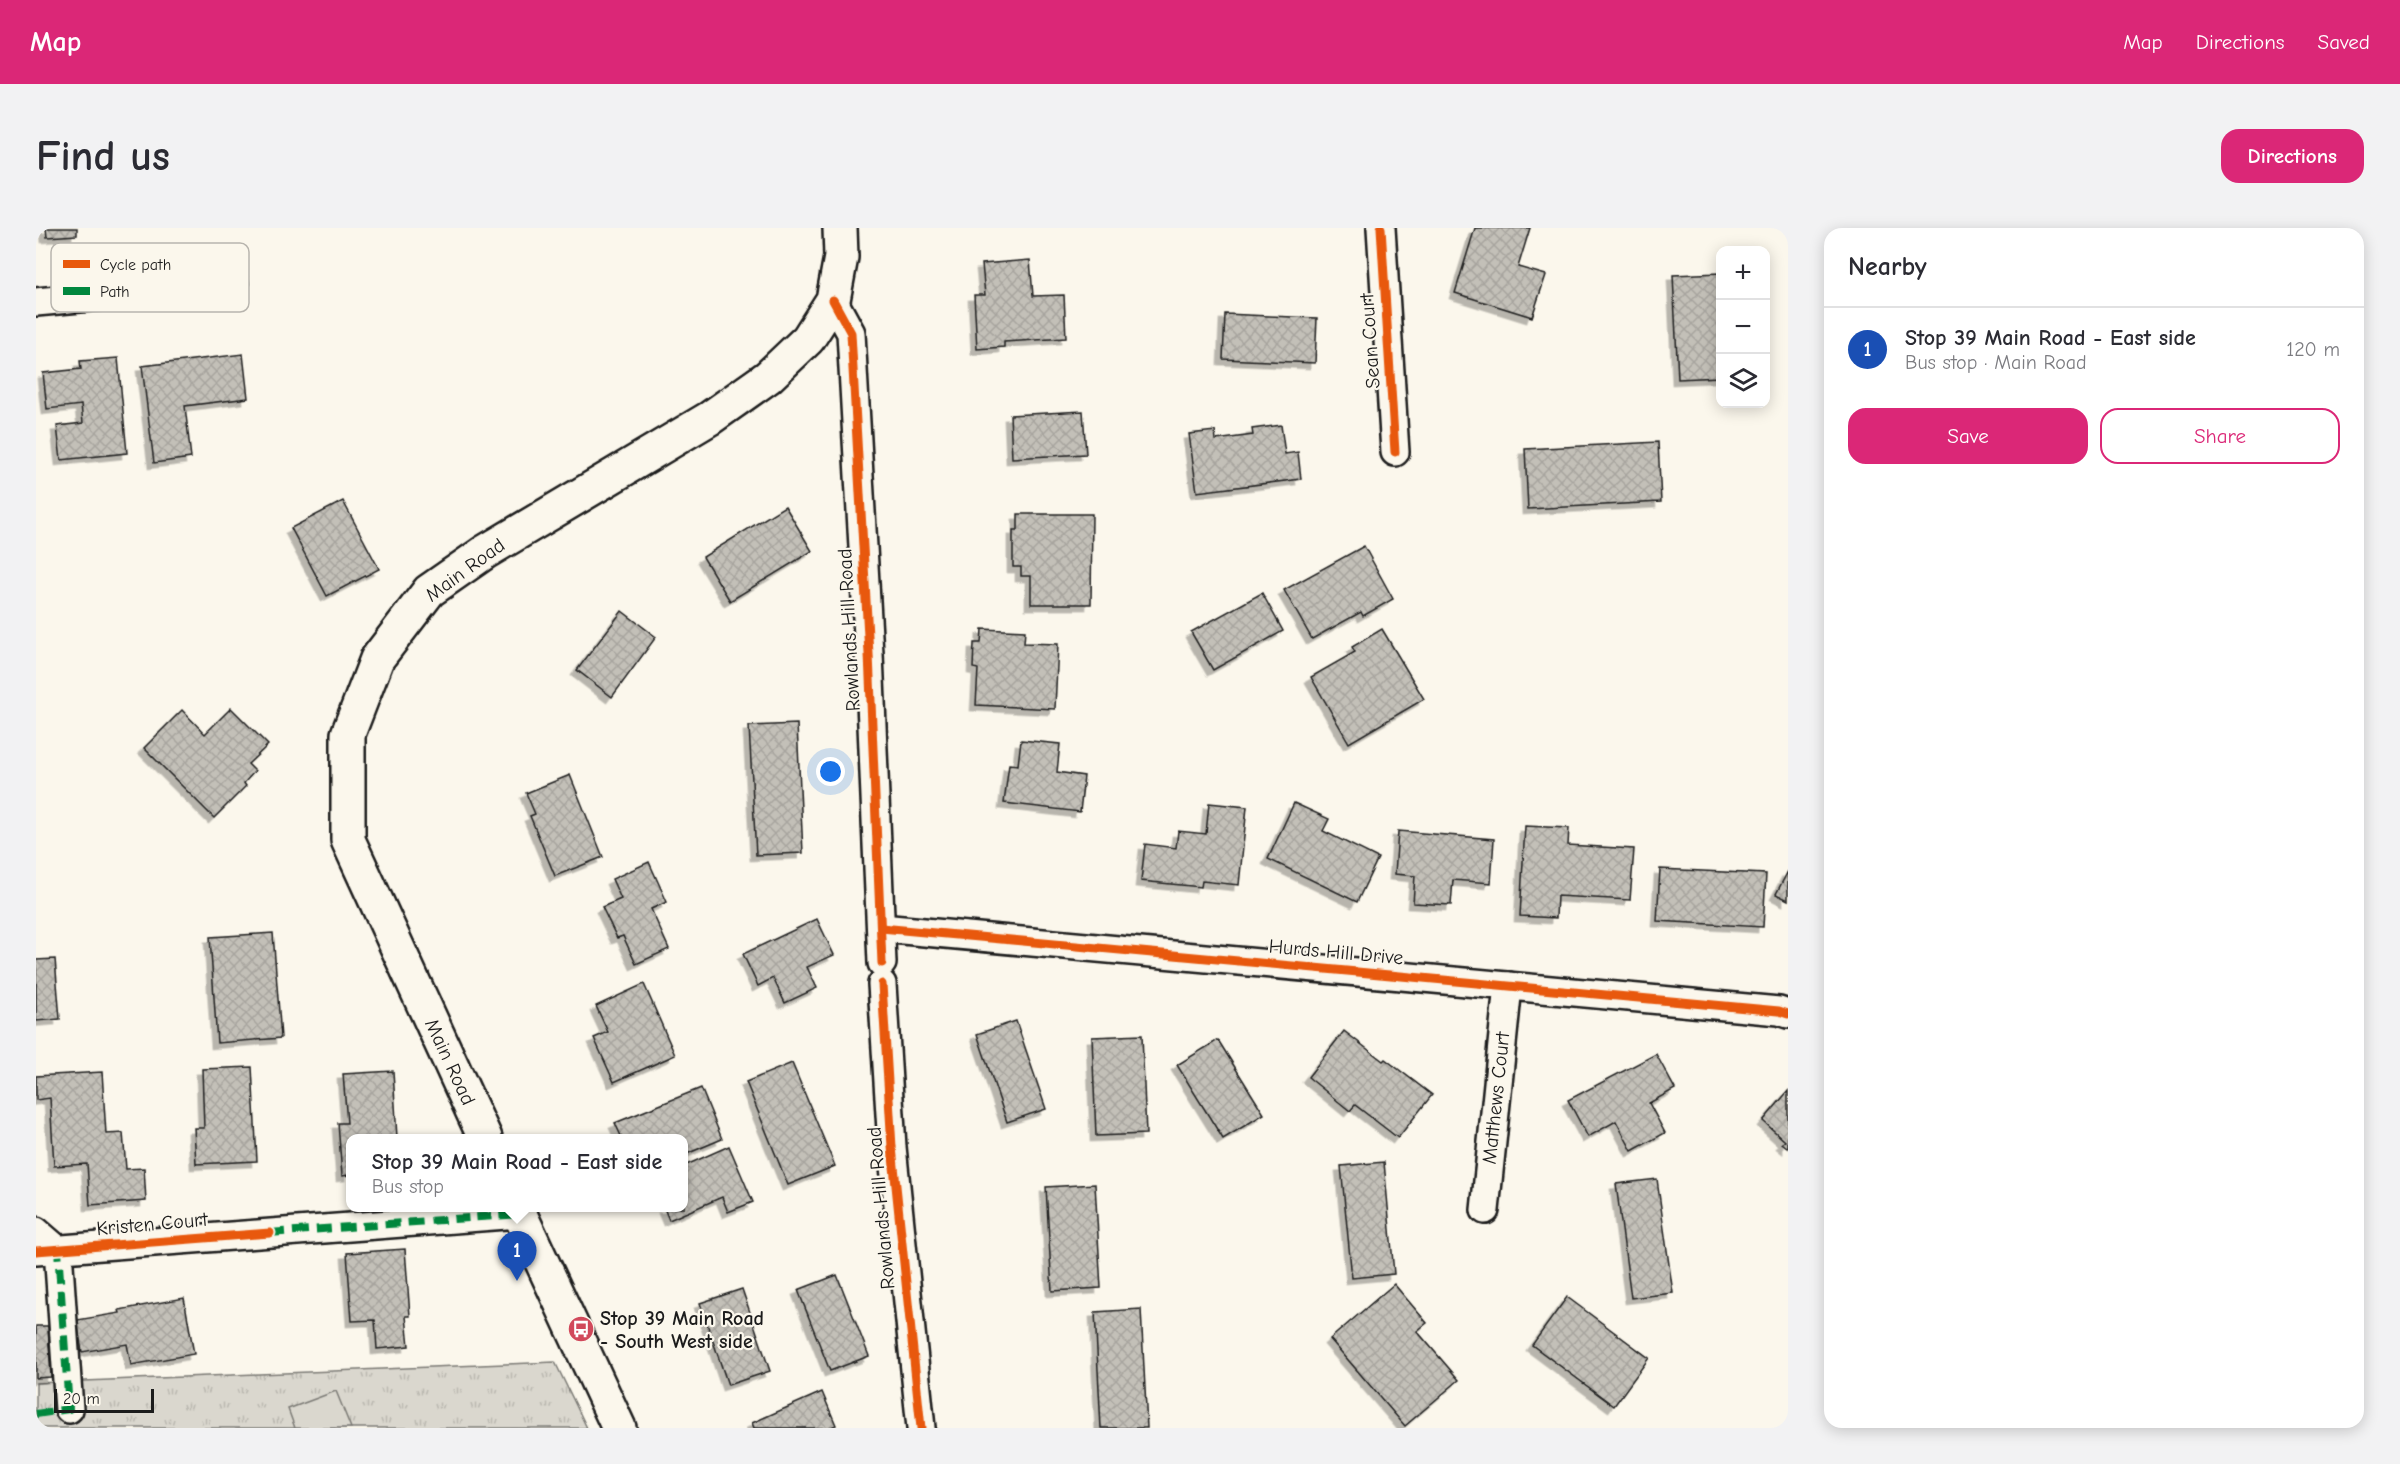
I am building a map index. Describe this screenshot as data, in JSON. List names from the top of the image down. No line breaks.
{"streets":{"main road":["Main Road"],"street":["Sean Court","Rowlands Hill Road","Hurds Hill Drive","Matthews Court","Kristen Court"]},"crossings":[["Main Road","Rowlands Hill Road"],["Rowlands Hill Road","Hurds Hill Drive"],["Hurds Hill Drive","Matthews Court"]],"places":{"bus stop":["Stop 39 Main Road - South West side"]},"legend":["Cycle path","Path"],"scale_bar":"20 m","page":{"header":"Map","nav":["Map","Directions","Saved"],"buttons":["Directions",["Save","Share"]],"title":"Find us","heading":"Nearby","map_buttons":["+","−"],"list":[{"mark":"1","name":"Stop 39 Main Road - East side","note":"Bus stop · Main Road","value":"120 m"}],"popup":["Stop 39 Main Road - East side","Bus stop"],"pins":"1","scale":"20 m"}}
